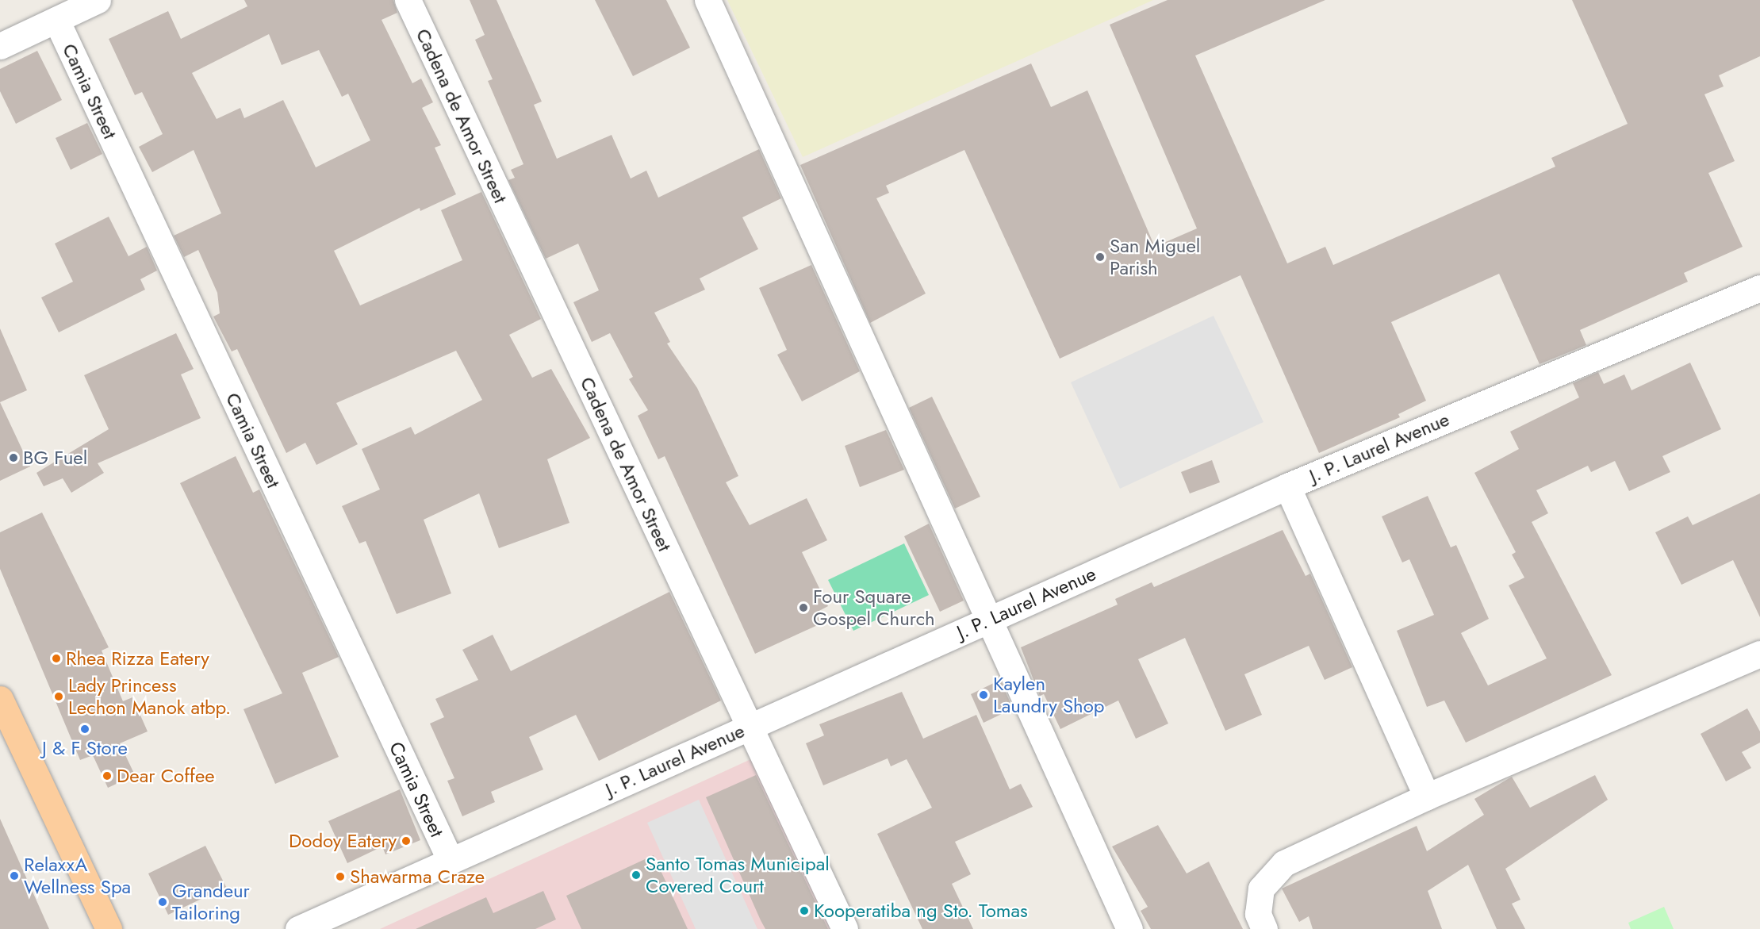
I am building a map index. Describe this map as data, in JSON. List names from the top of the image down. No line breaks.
{"streets":{"street":["Camia Street","Cadena de Amor Street","J. P. Laurel Avenue"]},"crossings":[["Camia Street","J. P. Laurel Avenue"],["Cadena de Amor Street","J. P. Laurel Avenue"]],"places":["San Miguel Parish","BG Fuel","Four Square Gospel Church","Rhea Rizza Eatery","Kaylen Laundry Shop","Lady Princess Lechon Manok atbp.","J & F Store","Dear Coffee","Dodoy Eatery","Santo Tomas Municipal Covered Court","RelaxxA Wellness Spa","Shawarma Craze","Grandeur Tailoring","Kooperatiba ng Sto. Tomas"]}
